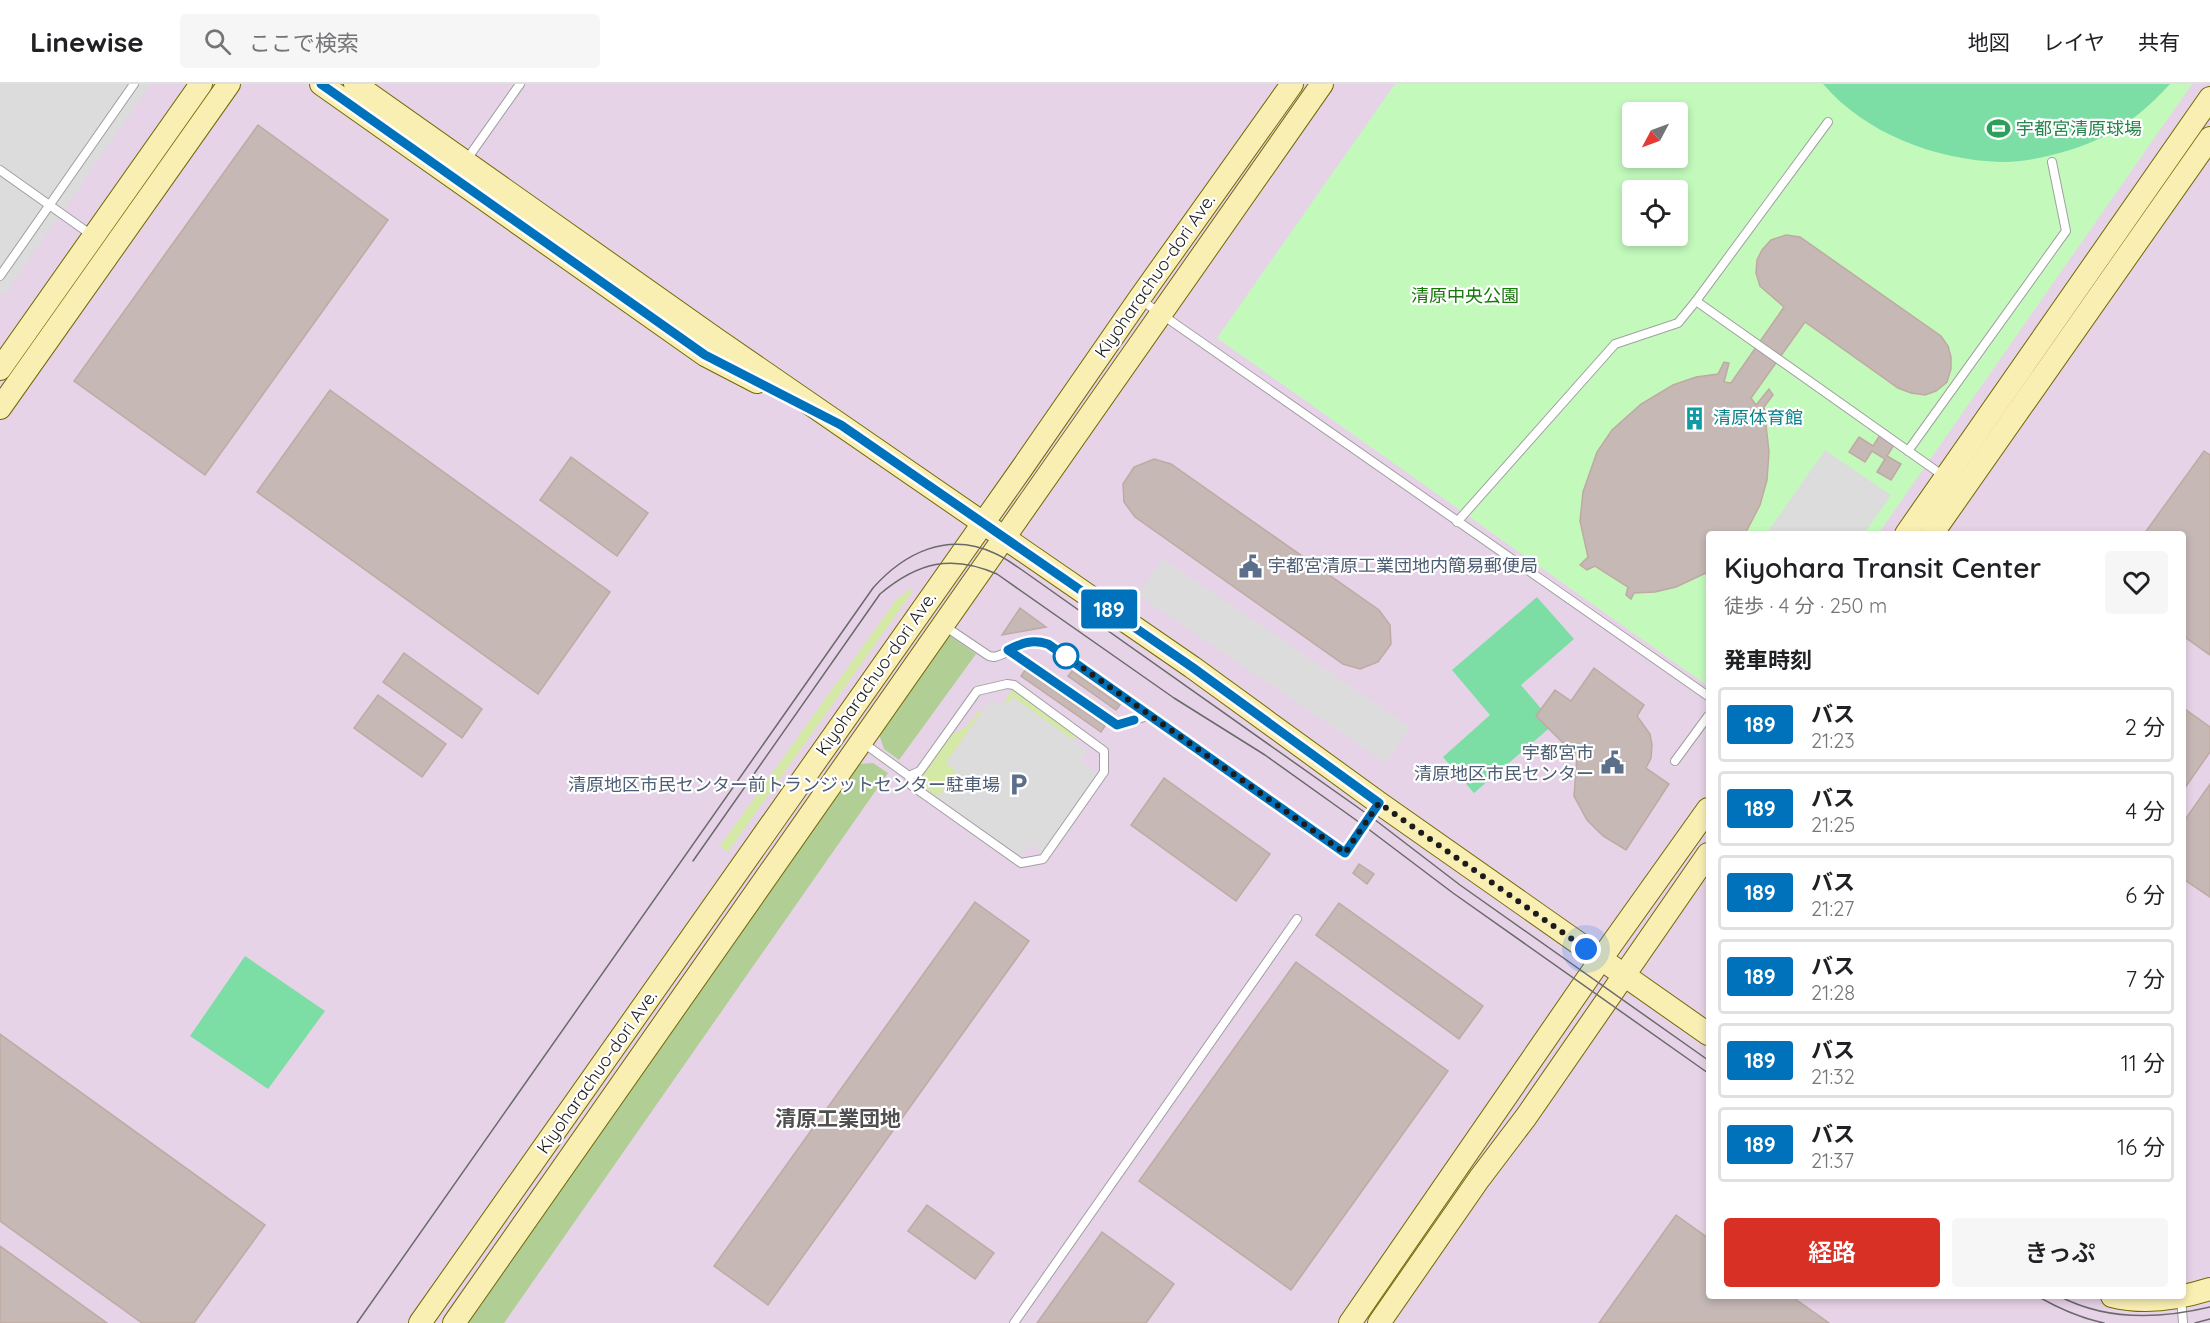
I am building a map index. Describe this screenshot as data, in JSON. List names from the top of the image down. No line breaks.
{"streets":{"street":["Kiyoharachuo-dori Ave."]},"districts":["清原工業団地"],"parks":["清原中央公園"],"places":{"sports":["宇都宮清原球場"],"building":["清原体育館"],"public building":["宇都宮清原工業団地内簡易郵便局","宇都宮市 清原地区市民センター"],"parking":["清原地区市民センター前トランジットセンター駐車場"]},"lines":["bus line 189"],"north":"bottom left","page":{"header":"Linewise","search":"ここで検索","nav":["地図","レイヤ","共有"],"on_map":"189","heading":[["Kiyohara Transit Center","徒歩 · 4 分 · 250 m"],"発車時刻"],"list":[{"mark":"189","name":"バス","note":"21:23","value":"2 分"},{"mark":"189","name":"バス","note":"21:25","value":"4 分"},{"mark":"189","name":"バス","note":"21:27","value":"6 分"},{"mark":"189","name":"バス","note":"21:28","value":"7 分"},{"mark":"189","name":"バス","note":"21:32","value":"11 分"},{"mark":"189","name":"バス","note":"21:37","value":"16 分"}],"buttons":["経路","きっぷ"]}}
